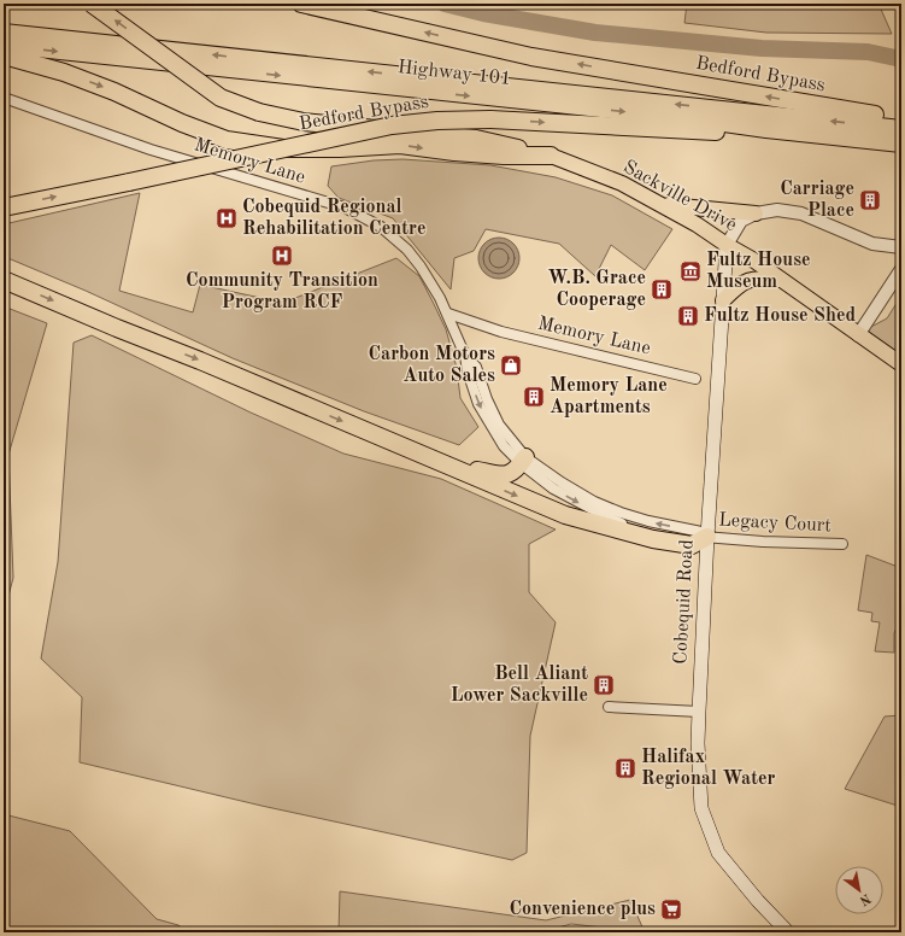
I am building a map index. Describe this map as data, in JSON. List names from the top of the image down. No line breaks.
{"streets":{"highway":["Highway 101","Bedford Bypass"],"main road":["Sackville Drive","Cobequid Road"],"street":["Memory Lane","Legacy Court"]},"crossings":[["Highway 101","Bedford Bypass"],["Memory Lane","Legacy Court"],["Sackville Drive","Cobequid Road"],["Legacy Court","Cobequid Road"]],"places":{"building":["Carriage Place","W.B. Grace Cooperage","Fultz House Shed","Memory Lane Apartments","Bell Aliant Lower Sackville","Halifax Regional Water"],"hospital":["Cobequid Regional Rehabilitation Centre","Community Transition Program RCF"],"museum":["Fultz House Museum"],"shop":["Carbon Motors Auto Sales"],"supermarket":["Convenience plus"]},"north":"bottom right"}
